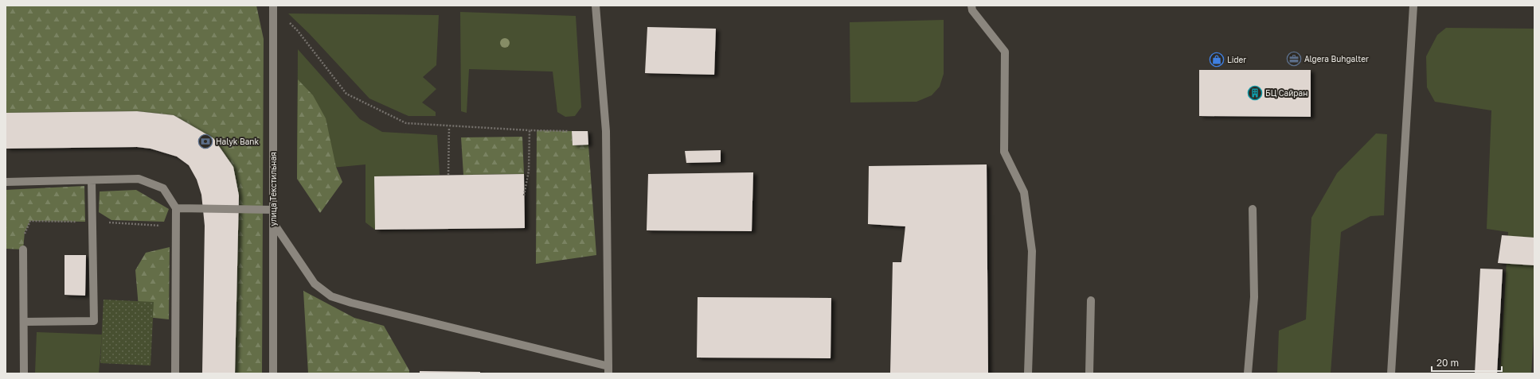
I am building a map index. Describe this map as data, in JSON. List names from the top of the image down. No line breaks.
{"streets":{"street":["улица Текстильная"]},"places":{"office":["Algera Buhgalter"],"shop":["Lider"],"building":["БЦ Сайран"],"bank":["Halyk Bank"]},"scale_bar":"20 m"}
